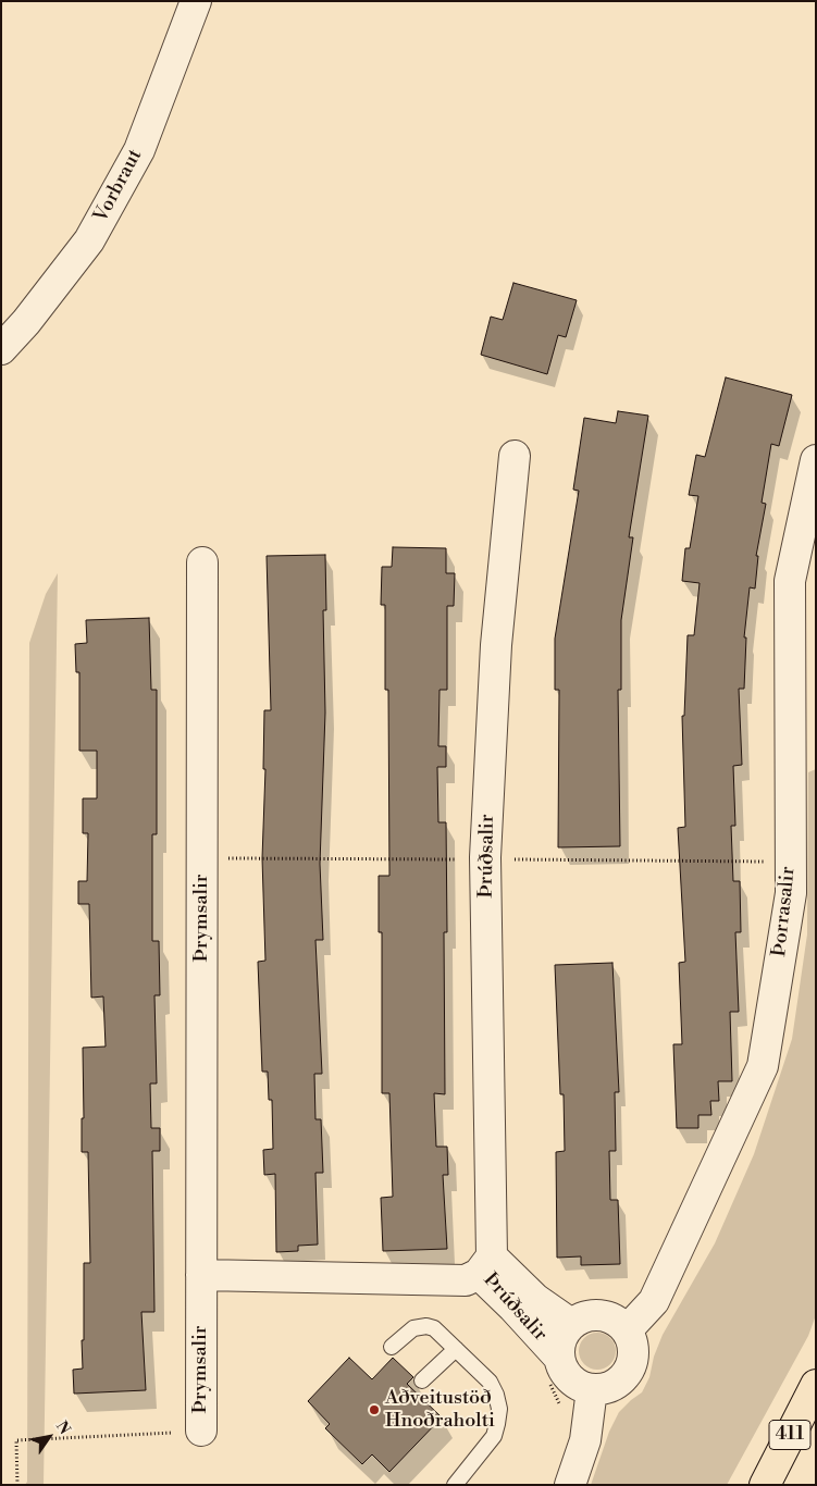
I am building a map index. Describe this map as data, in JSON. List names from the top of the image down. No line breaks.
{"streets":{"main road":["411"],"street":["Vorbraut","Þrúðsalir","Þorrasalir","Þrymsalir"]},"crossings":[["Þrúðsalir","Þorrasalir"]],"places":["Aðveitustöð Hnoðraholti"],"north":"top right"}
